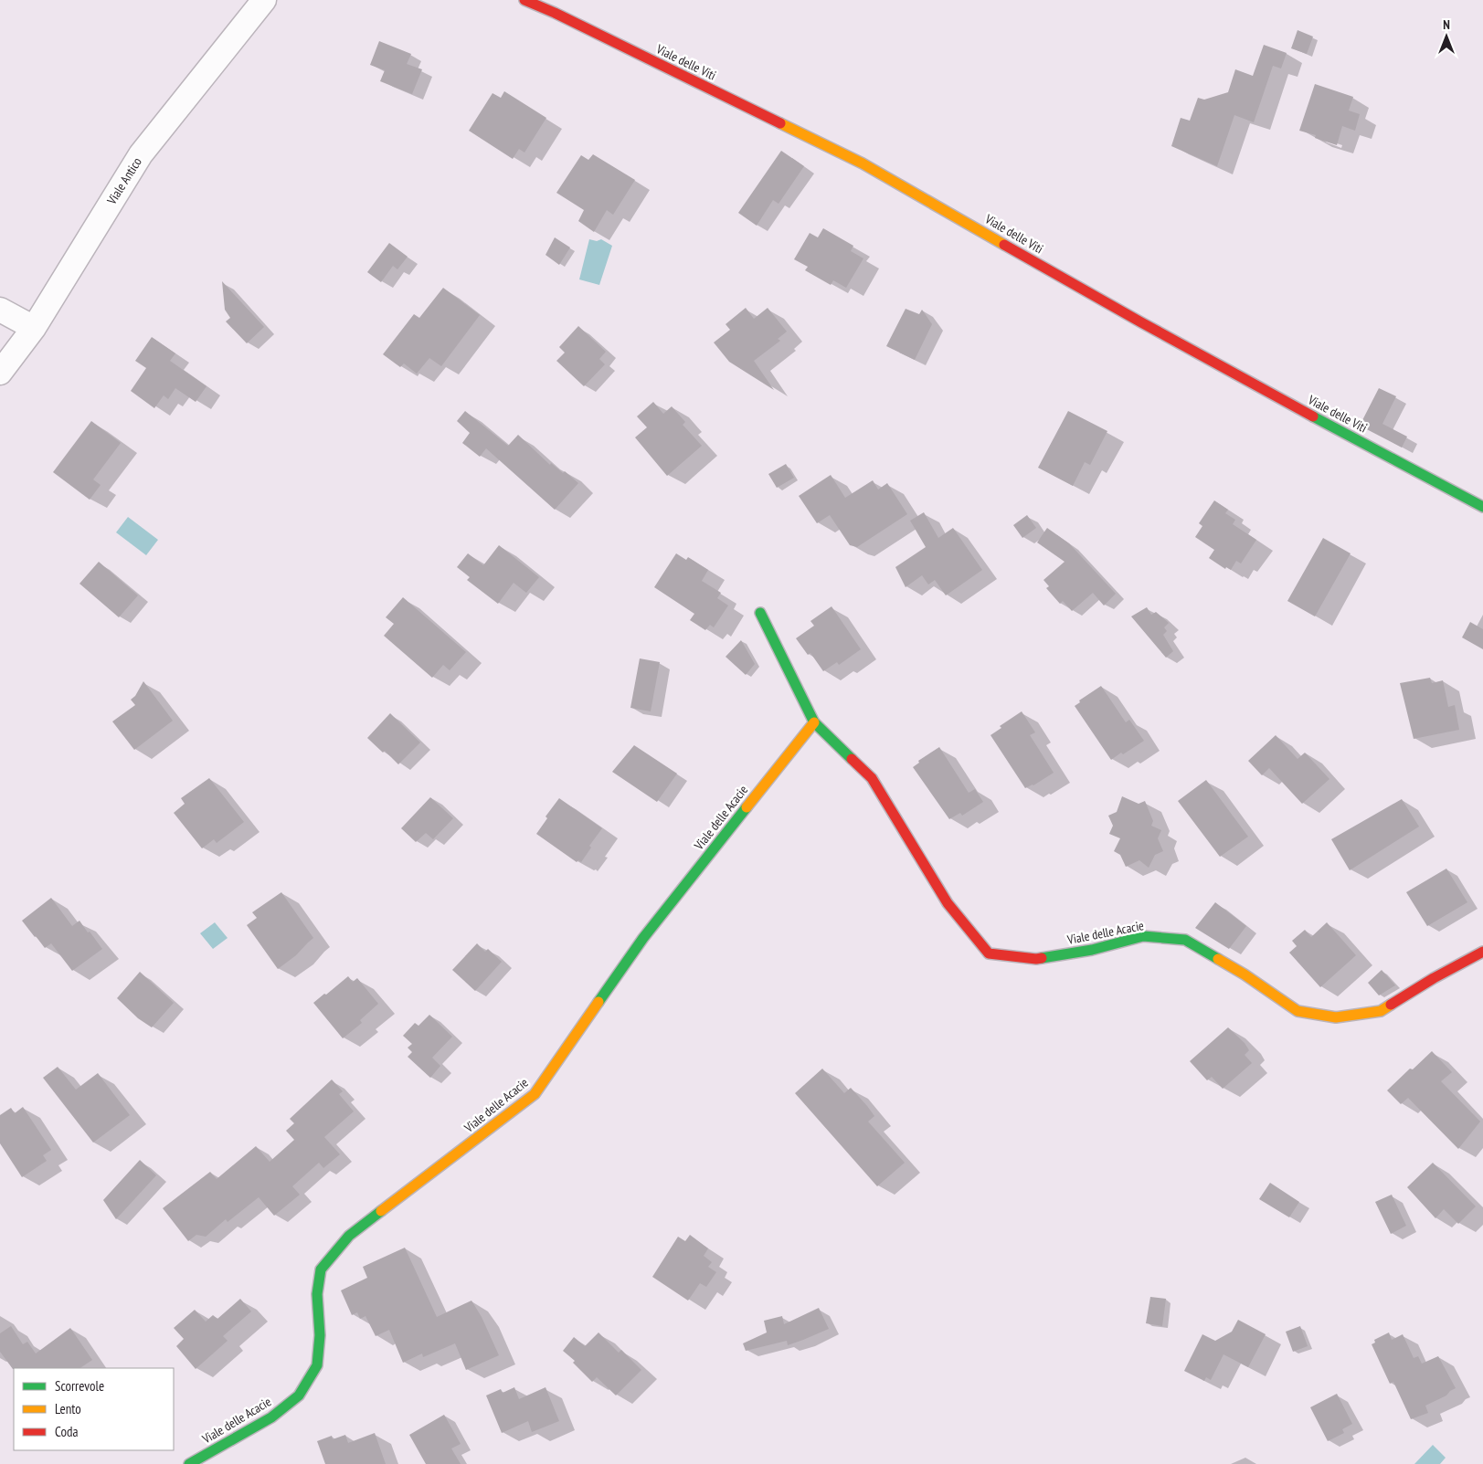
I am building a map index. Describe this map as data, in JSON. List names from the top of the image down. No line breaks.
{"streets":{"street":["Viale delle Viti","Viale Antico","Viale delle Acacie"]},"legend":["Scorrevole","Lento","Coda"],"north":"top"}
